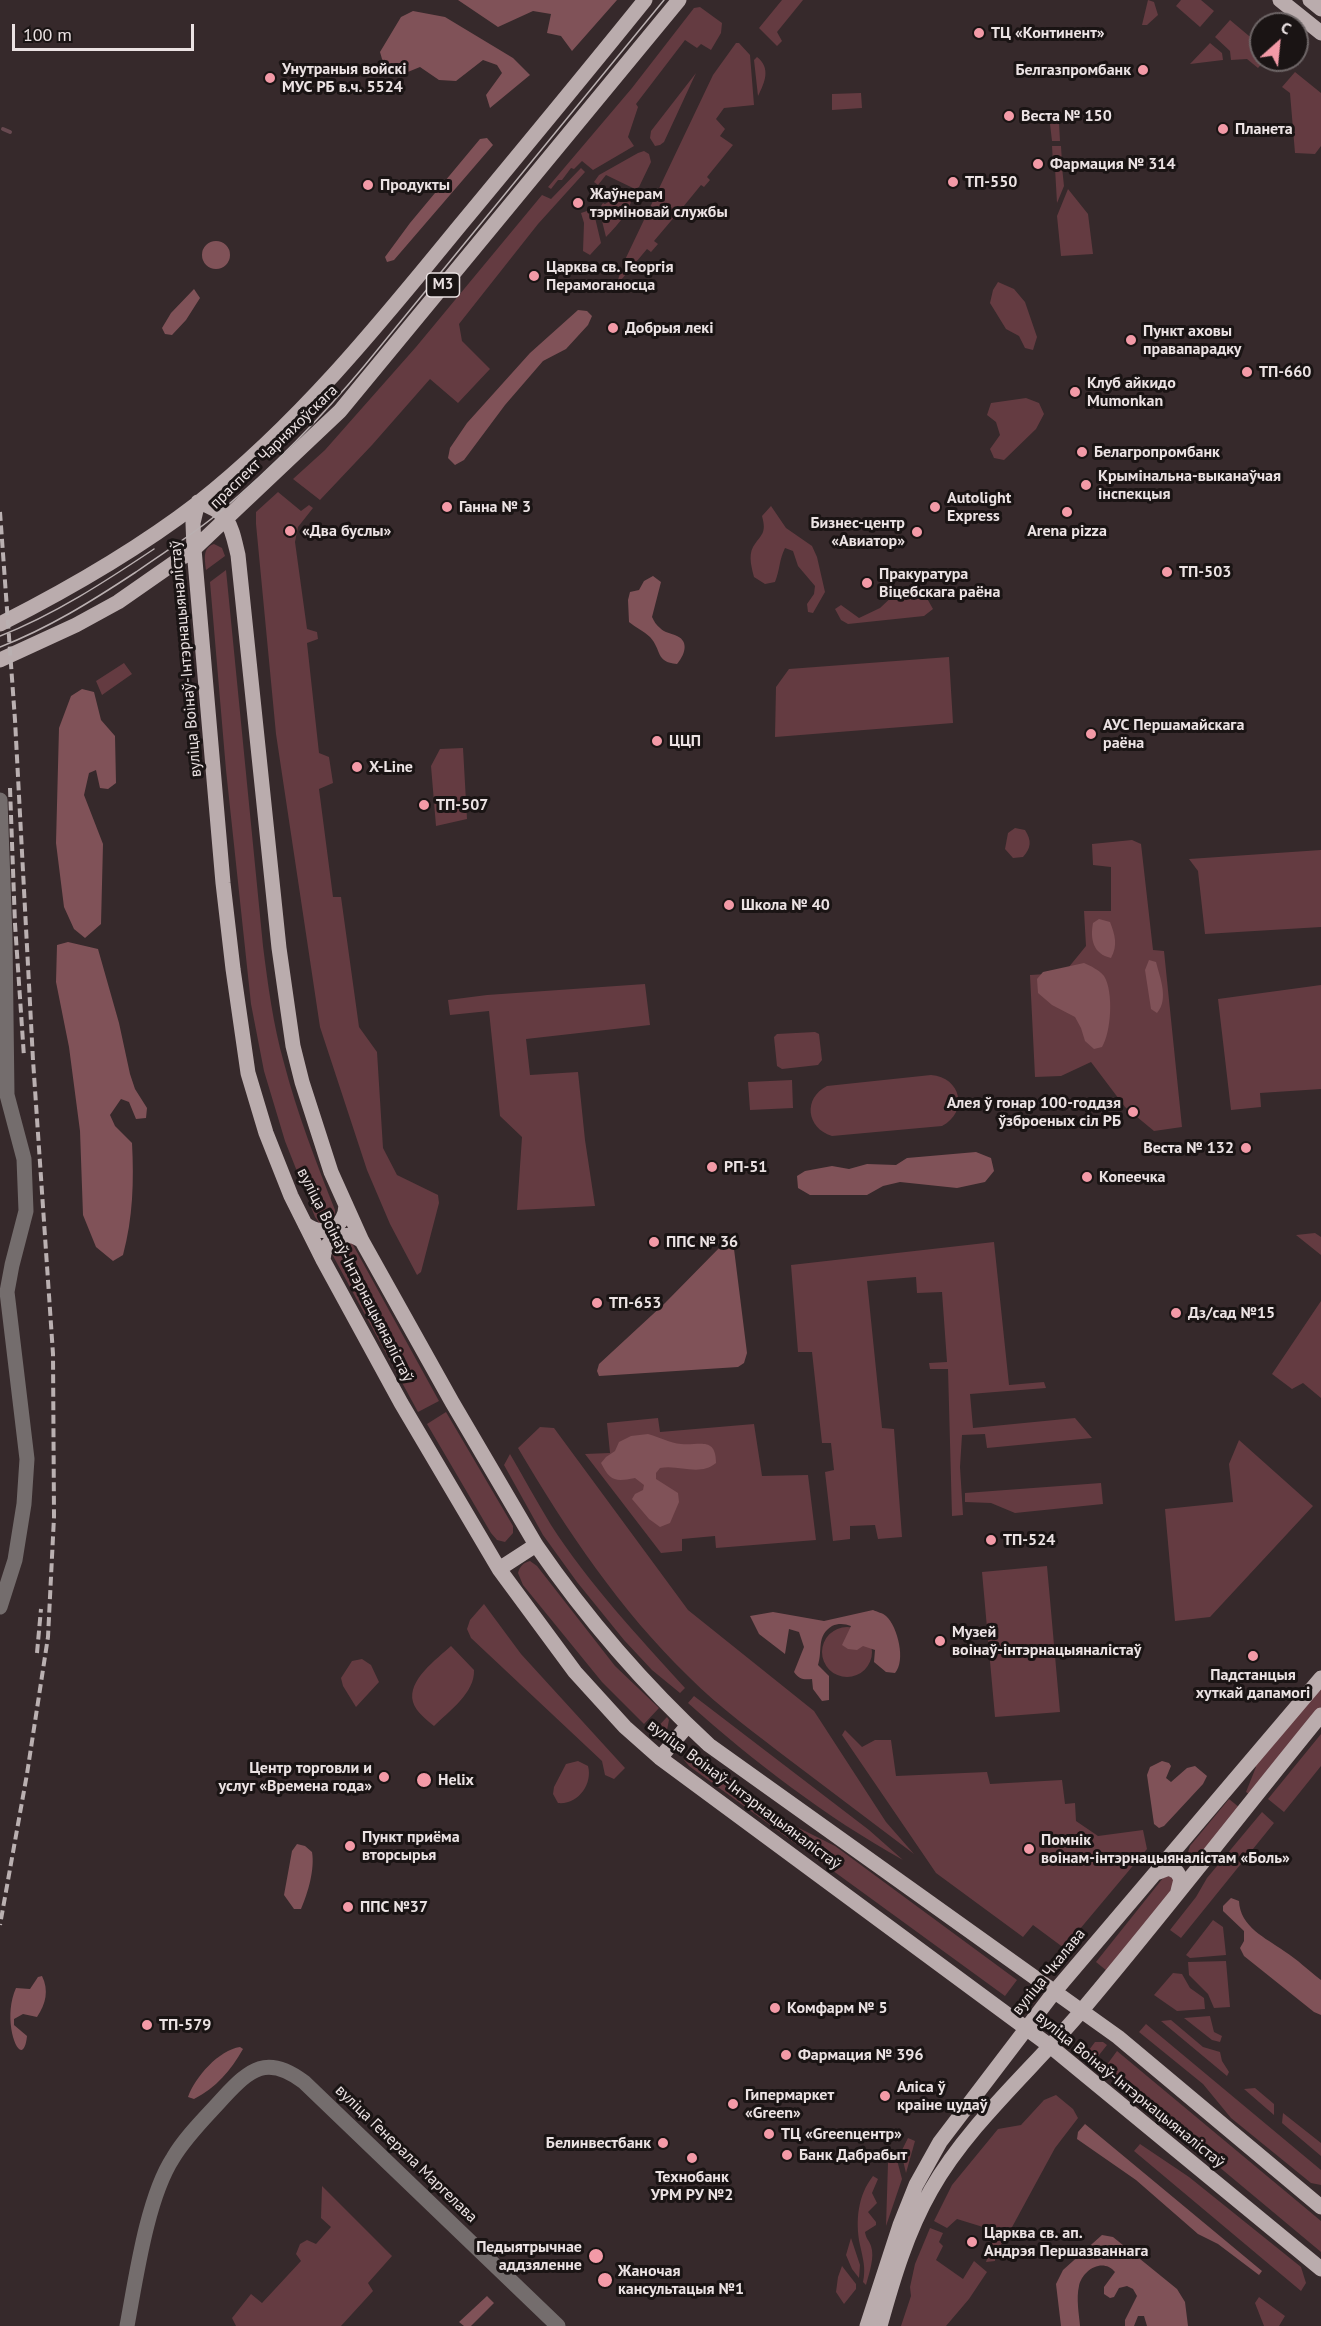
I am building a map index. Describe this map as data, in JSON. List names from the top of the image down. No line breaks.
{"streets":{"main road":["М3","праспект Чарняхоўскага","вуліца Воінаў-Інтэрнацыяналістаў","вуліца Чкалава"],"street":["вуліца Генерала Маргелава"]},"crossings":[["праспект Чарняхоўскага","вуліца Воінаў-Інтэрнацыяналістаў"],["вуліца Воінаў-Інтэрнацыяналістаў","вуліца Чкалава"]],"places":["ТЦ «Континент»","Белгазпромбанк","Унутраныя войскі МУС РБ в.ч. 5524","Веста № 150","Планета","Фармация № 314","ТП-550","Продукты","Жаўнерам тэрміновай службы","Царква св. Георгія Перамоганосца","Добрыя лекі","Пункт аховы правапарадку","ТП-660","Клуб айкидо Mumonkan","Белагропромбанк","Крымінальна-выканаўчая інспекцыя","Ганна № 3","Autolight Express","Arena pizza","«Два буслы»","Бизнес-центр «Авиатор»","ТП-503","Пракуратура Віцебскага раёна","АУС Першамайскага раёна","ЦЦП","X-Line","ТП-507","Школа № 40","Алея ў гонар 100-годдзя ўзброеных сіл РБ","Веста № 132","РП-51","Копеечка","ППС № 36","ТП-653","Дз/сад №15","ТП-524","Музей воінаў-інтэрнацыяналістаў","Падстанцыя хуткай дапамогі","Центр торговли и услуг «Времена года»","Helix","Пункт приёма вторсырья","Помнік воінам-інтэрнацыяналістам «Боль»","ППС №37","Комфарм № 5","ТП-579","Фармация № 396","Аліса ў краіне цудаў","Гипермаркет «Green»","ТЦ «Greenцентр»","Белинвестбанк","Банк Дабрабыт","Технобанк УРМ РУ №2","Царква св. ап. Андрэя Першазваннага","Педыятрычнае аддзяленне","Жаночая кансультацыя №1"],"scale_bar":"100 m","north":"top right"}
